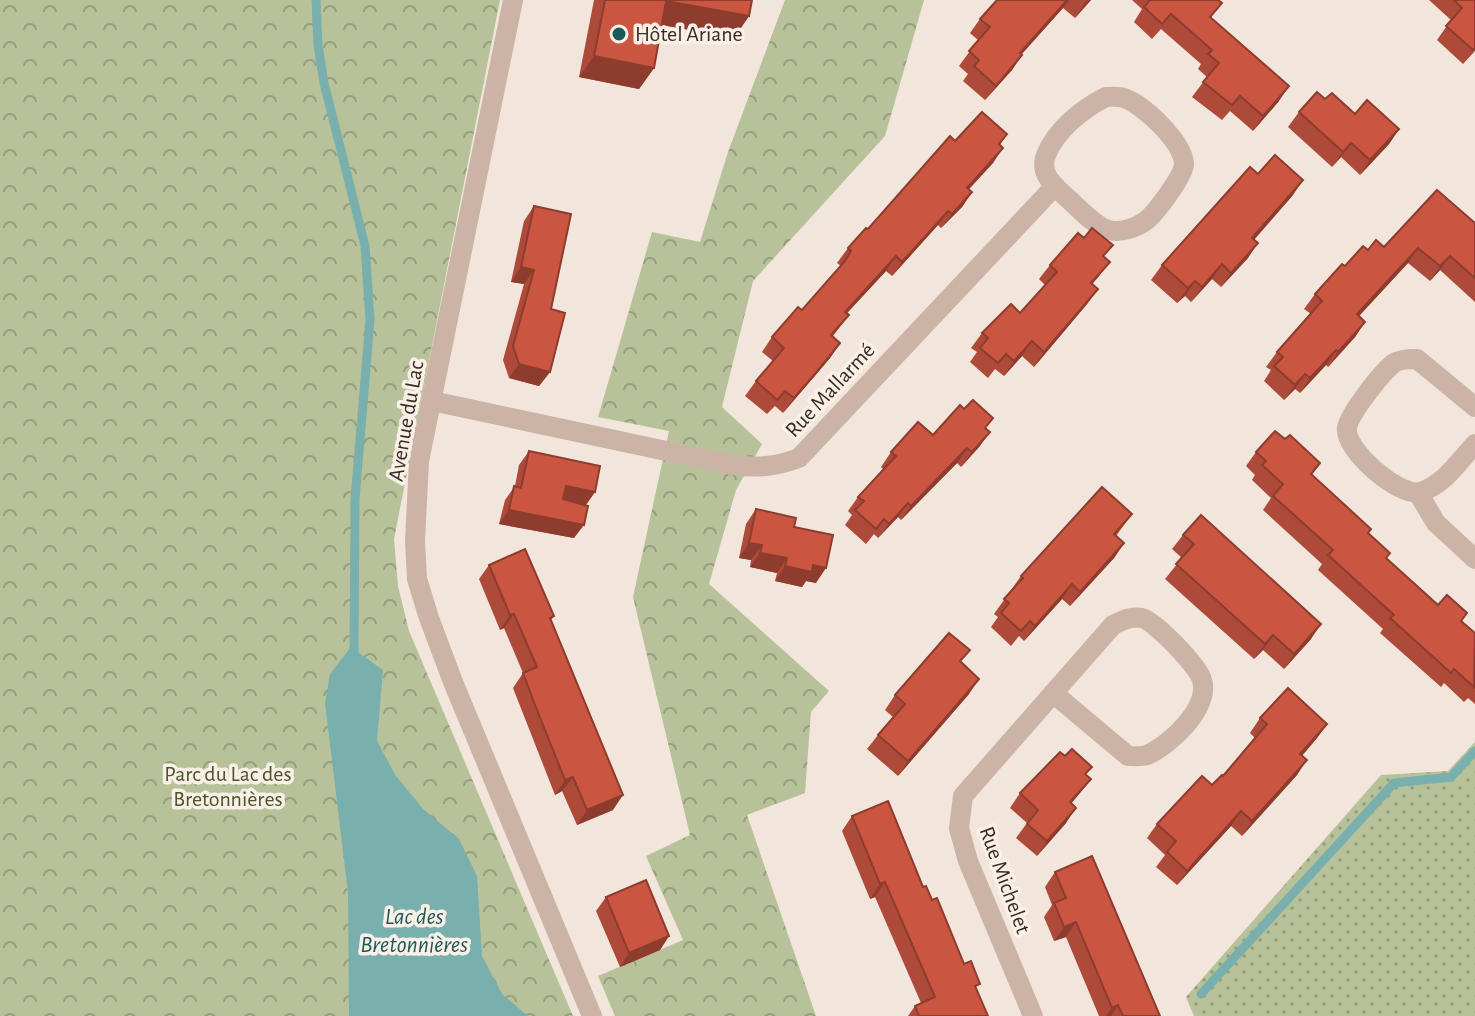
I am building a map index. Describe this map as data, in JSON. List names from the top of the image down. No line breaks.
{"streets":{"street":["Rue Mallarmé","Avenue du Lac","Rue Michelet"]},"crossings":[["Rue Mallarmé","Avenue du Lac"]],"water":["Lac des Bretonnières"],"parks":["Parc du Lac des Bretonnières"],"places":["Hôtel Ariane"]}
